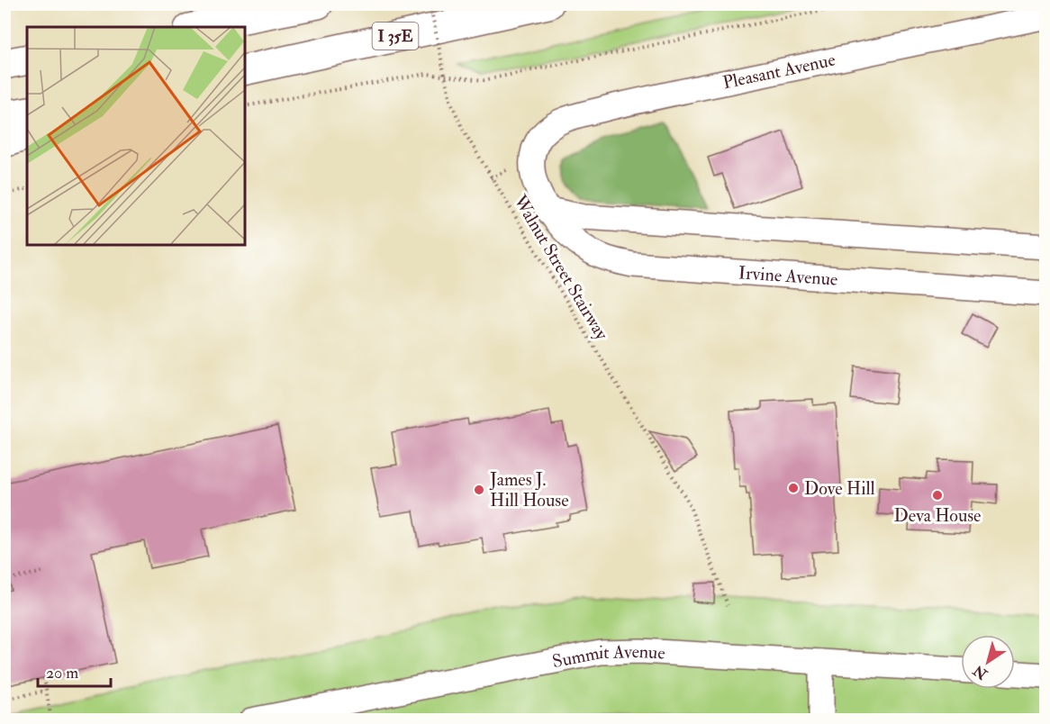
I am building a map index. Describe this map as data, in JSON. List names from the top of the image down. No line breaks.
{"streets":{"highway":["I 35E"],"street":["Pleasant Avenue","Irvine Avenue","Summit Avenue"],"path":["Walnut Street Stairway"]},"crossings":[["Pleasant Avenue","Irvine Avenue"]],"places":["Dove Hill","James J. Hill House","Deva House"],"scale_bar":"20 m","north":"bottom left"}
